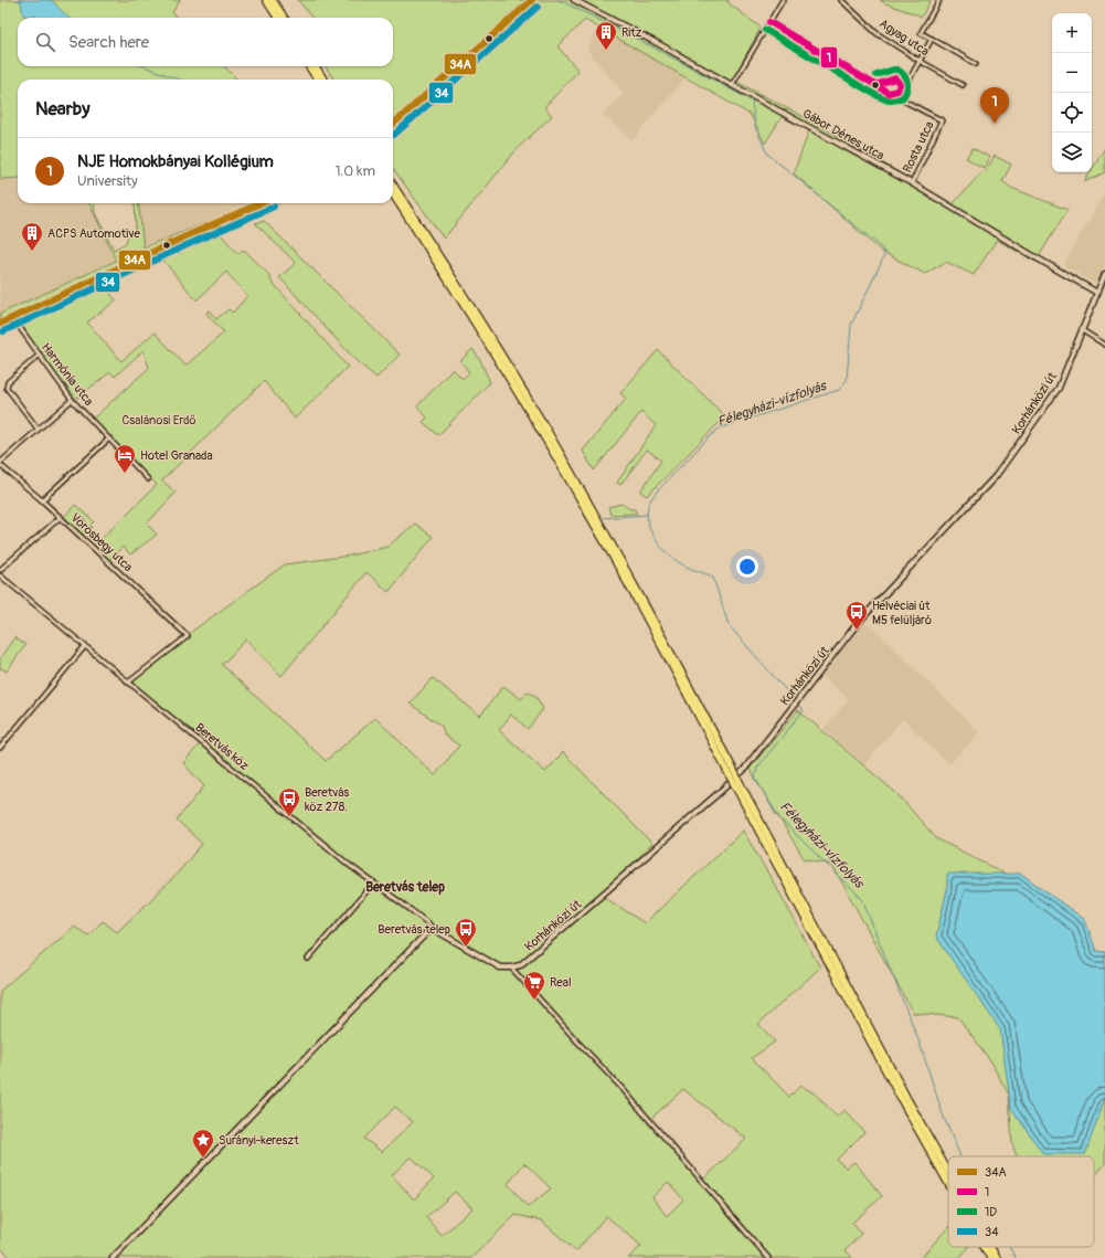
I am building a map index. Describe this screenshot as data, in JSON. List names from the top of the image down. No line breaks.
{"streets":{"street":["Agyag utca","Gábor Dénes utca","Rosta utca","Harmónia utca","Korhánközi út","Vörösbegy utca","Beretvás köz"]},"crossings":[["Gábor Dénes utca","Rosta utca"],["Gábor Dénes utca","Korhánközi út"],["Vörösbegy utca","Beretvás köz"]],"districts":["Beretvás telep"],"water":["Félegyházi-vízfolyás"],"parks":["Csalánosi Erdő"],"places":{"building":["Ritz","ACPS Automotive"],"hotel":["Hotel Granada"],"bus stop":["Helvéciai út M5 felüljáró","Beretvás köz 278.","Beretvás telep"],"supermarket":["Real"],"place":["Surányi-kereszt"]},"lines":["transit line 34A","transit line 34","transit line 1","transit line 1D"],"legend":["34A","1","1D","34"],"page":{"map_buttons":["+","−"],"search":"Search here","heading":"Nearby","pins":"1","list":[{"mark":"1","name":"NJE Homokbányai Kollégium","note":"University","value":"1.0 km"}]}}
